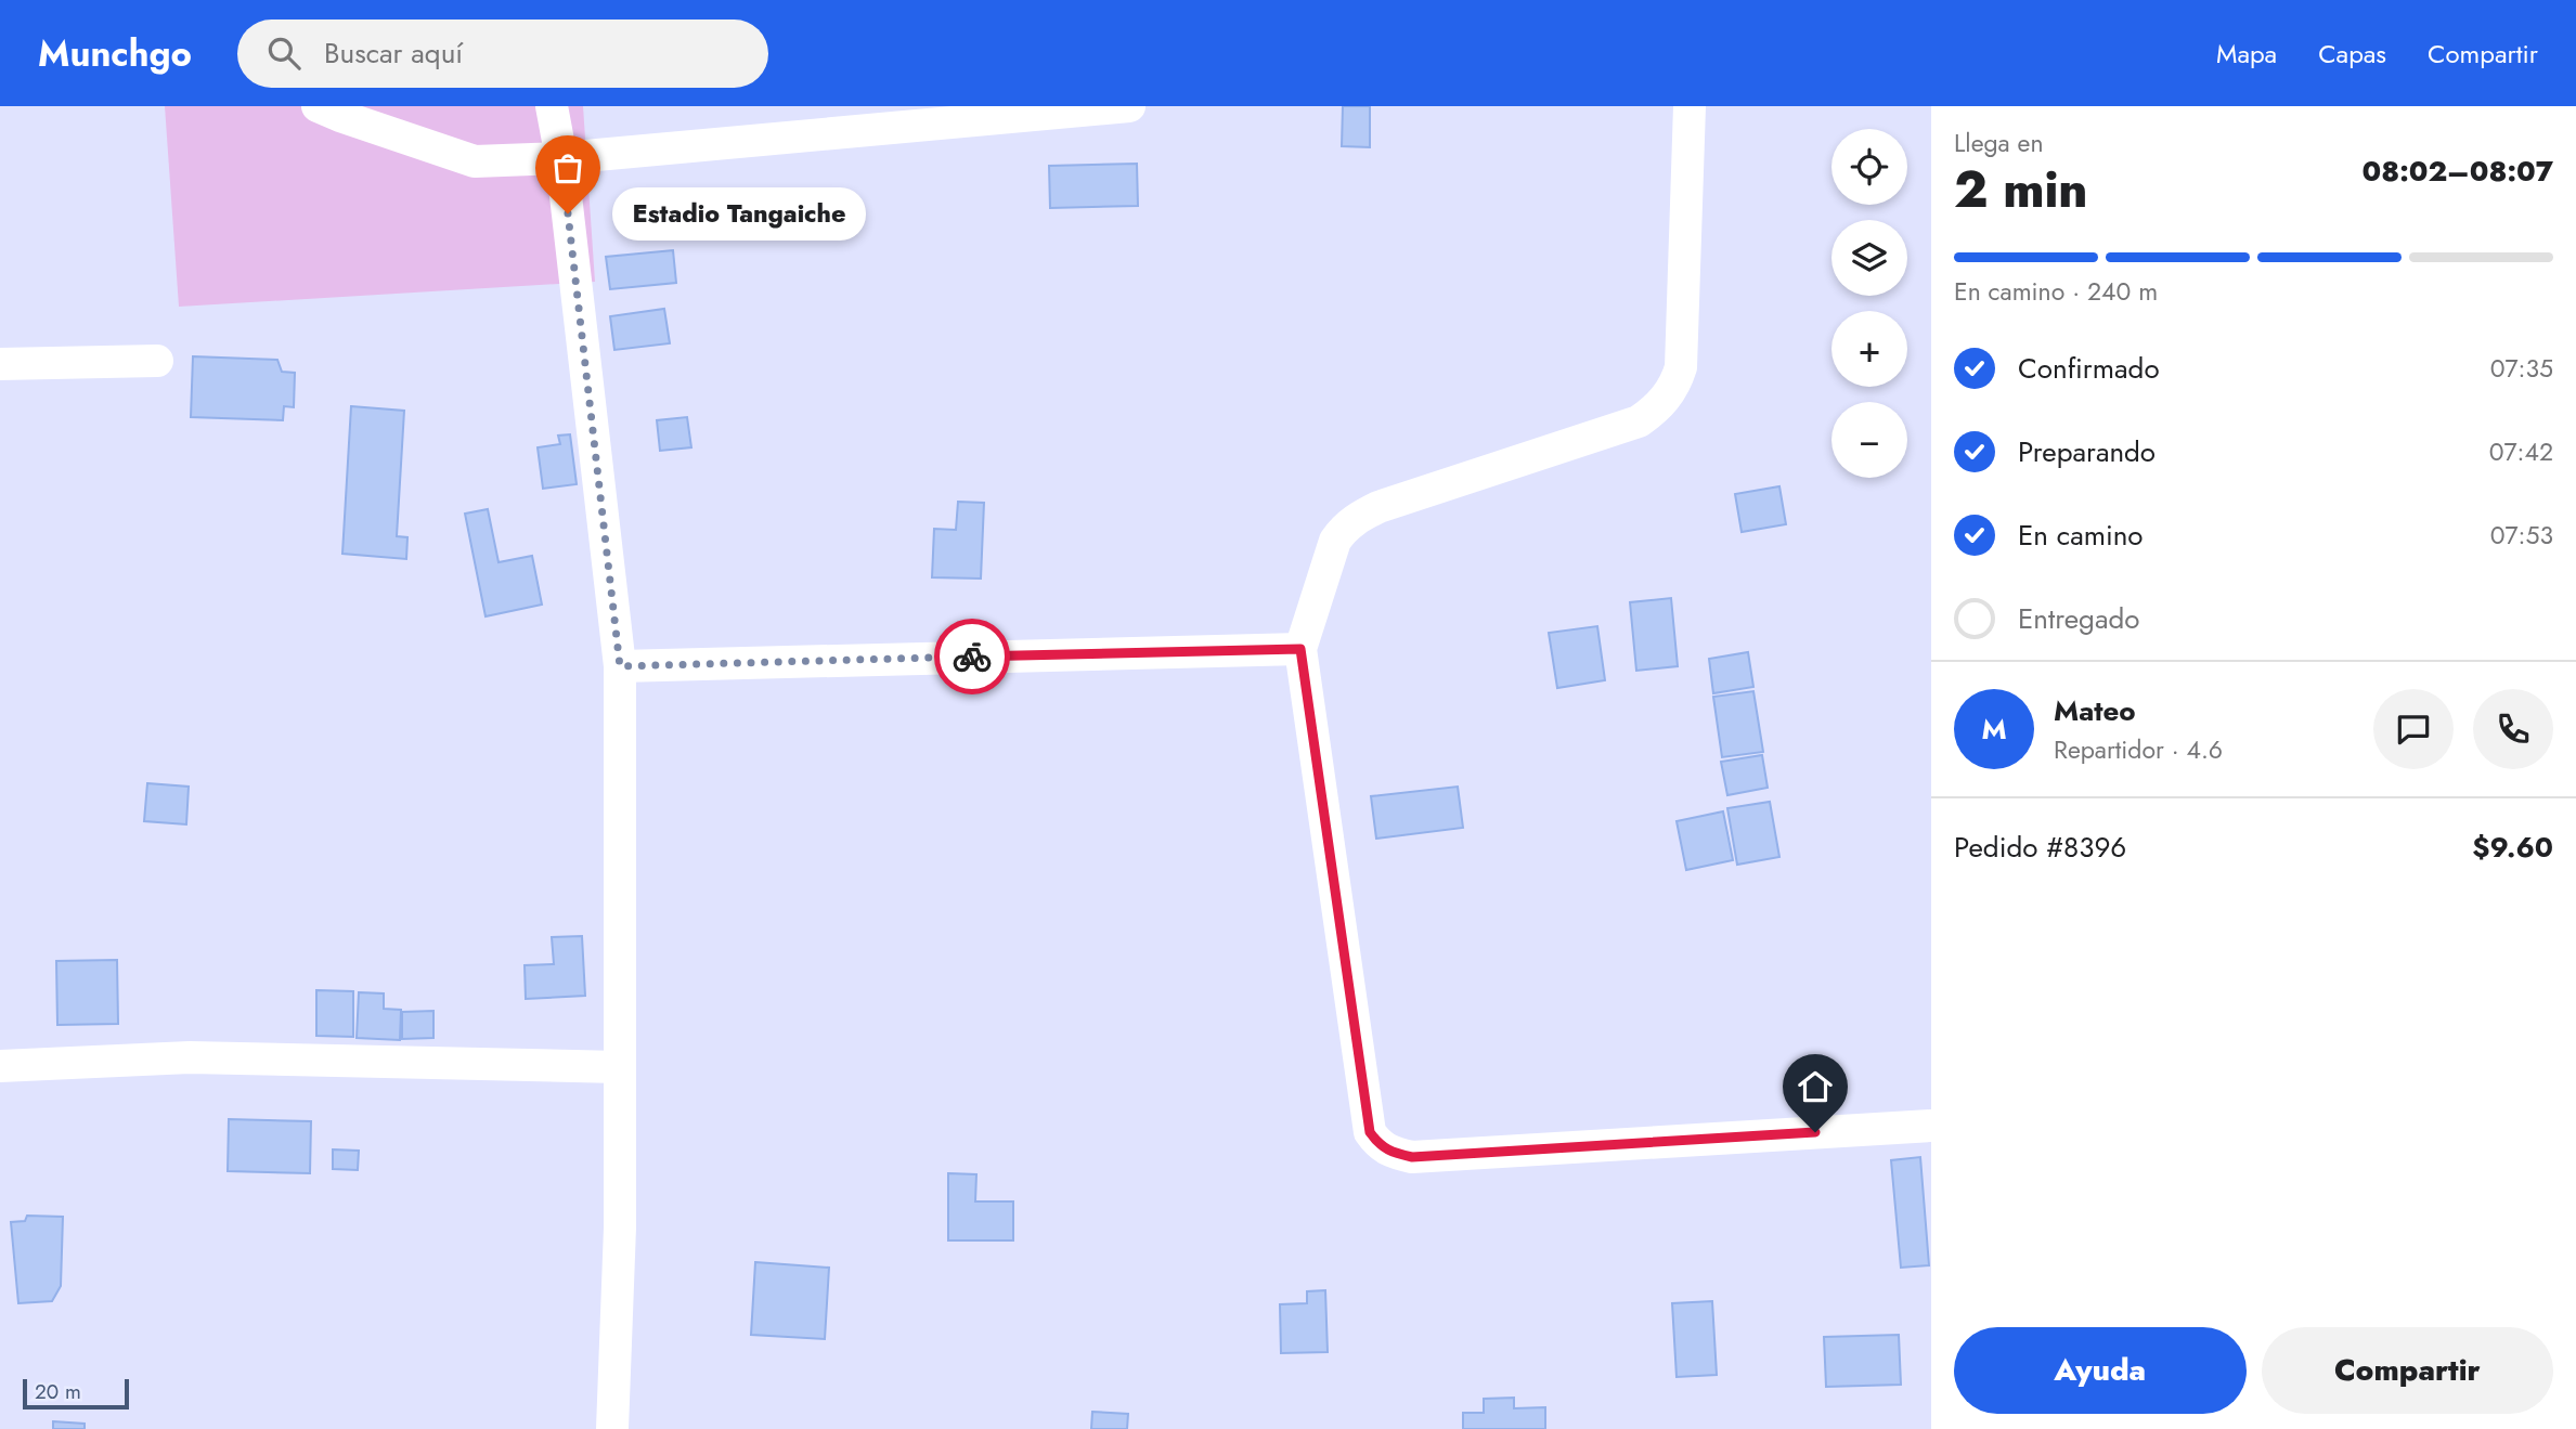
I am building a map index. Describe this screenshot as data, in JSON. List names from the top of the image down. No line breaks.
{"places":["Estadio Tangaiche"],"scale_bar":"20 m","page":{"header":"Munchgo","search":"Buscar aquí","nav":["Mapa","Capas","Compartir"],"heading":["2 min","Llega en","08:02–08:07"],"panel":["Mateo","Repartidor · 4.6","Pedido #8396","$9.60"],"map_buttons":["+","−"],"bubble":"Estadio Tangaiche","bar":"En camino · 240 m","list":[["Confirmado","07:35"],["Preparando","07:42"],["En camino","07:53"],"Entregado"],"round":"M","buttons":["Ayuda","Compartir"],"scale":"20 m"}}
